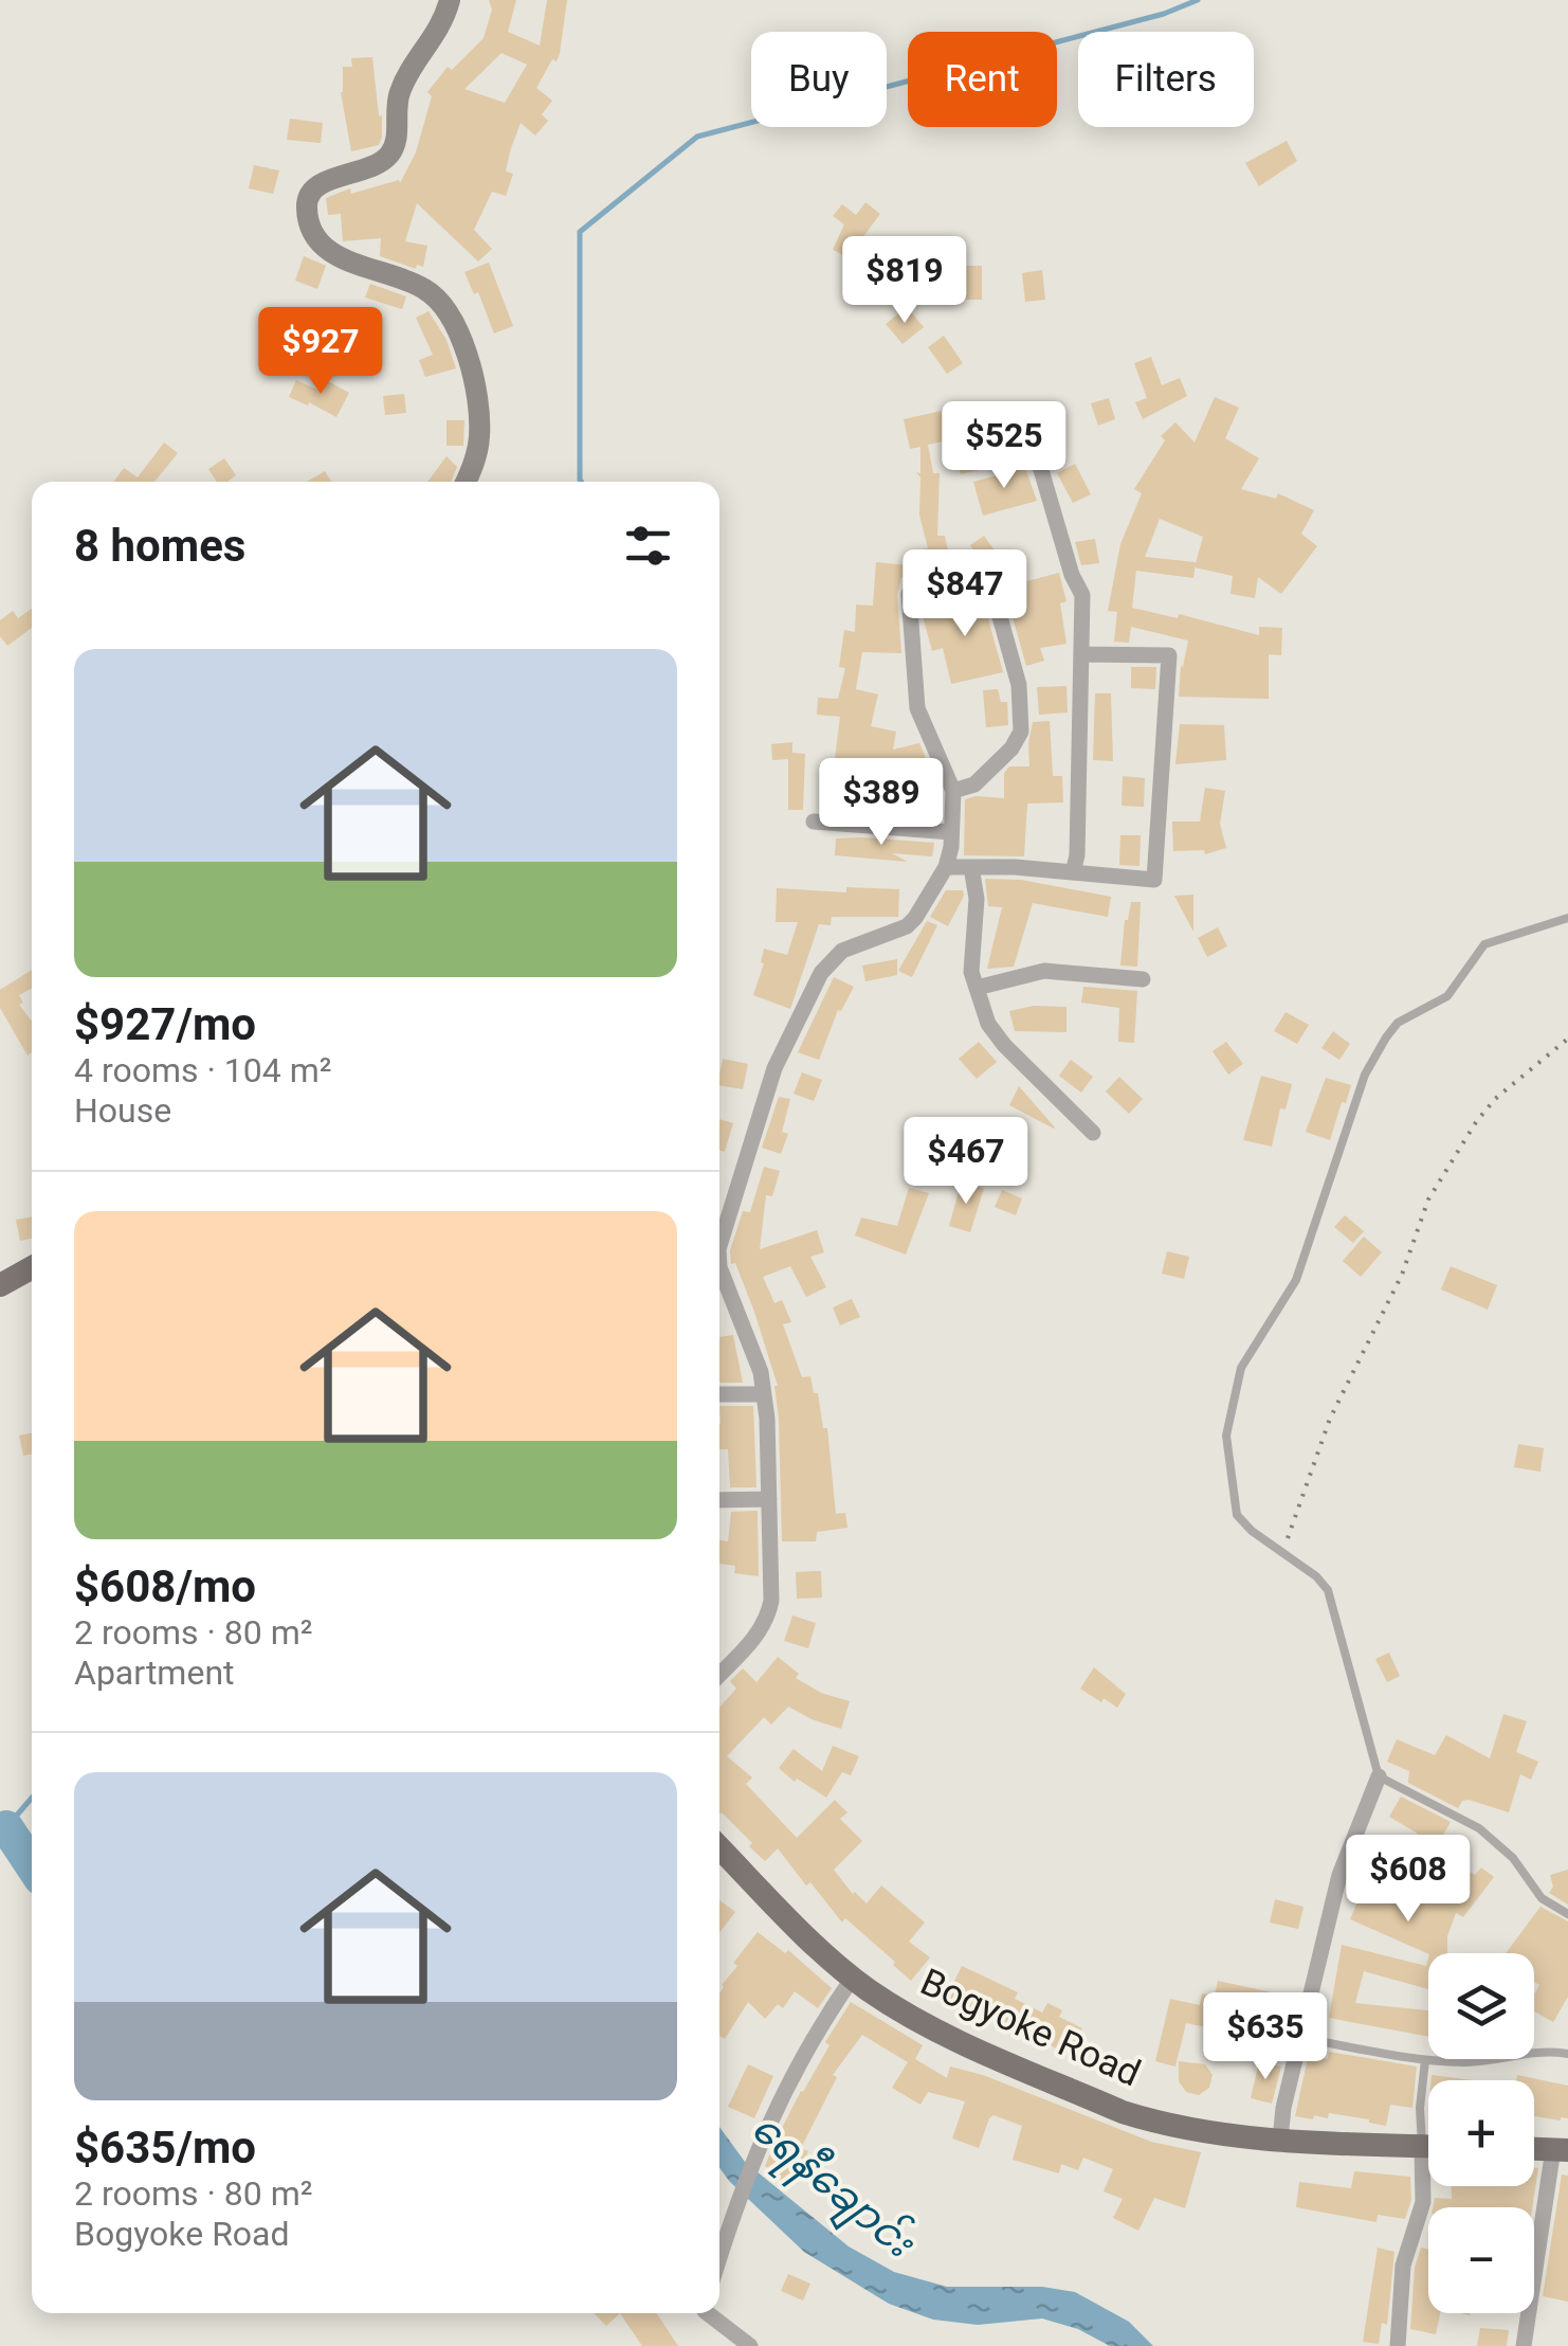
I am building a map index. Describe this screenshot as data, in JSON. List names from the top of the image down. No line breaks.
{"streets":{"main road":["Bogyoke Road"]},"water":["ရေနီချောင်း"],"page":{"chip":["Buy","Rent","Filters"],"price":["$819","$927","$525","$847","$389","$467","$608","$635"],"heading":"8 homes","list":[{"name":"$927/mo","note":"4 rooms · 104 m² · House"},{"name":"$608/mo","note":"2 rooms · 80 m² · Apartment"},{"name":"$635/mo","note":"2 rooms · 80 m² · Bogyoke Road"}],"map_buttons":["+","−"]}}
